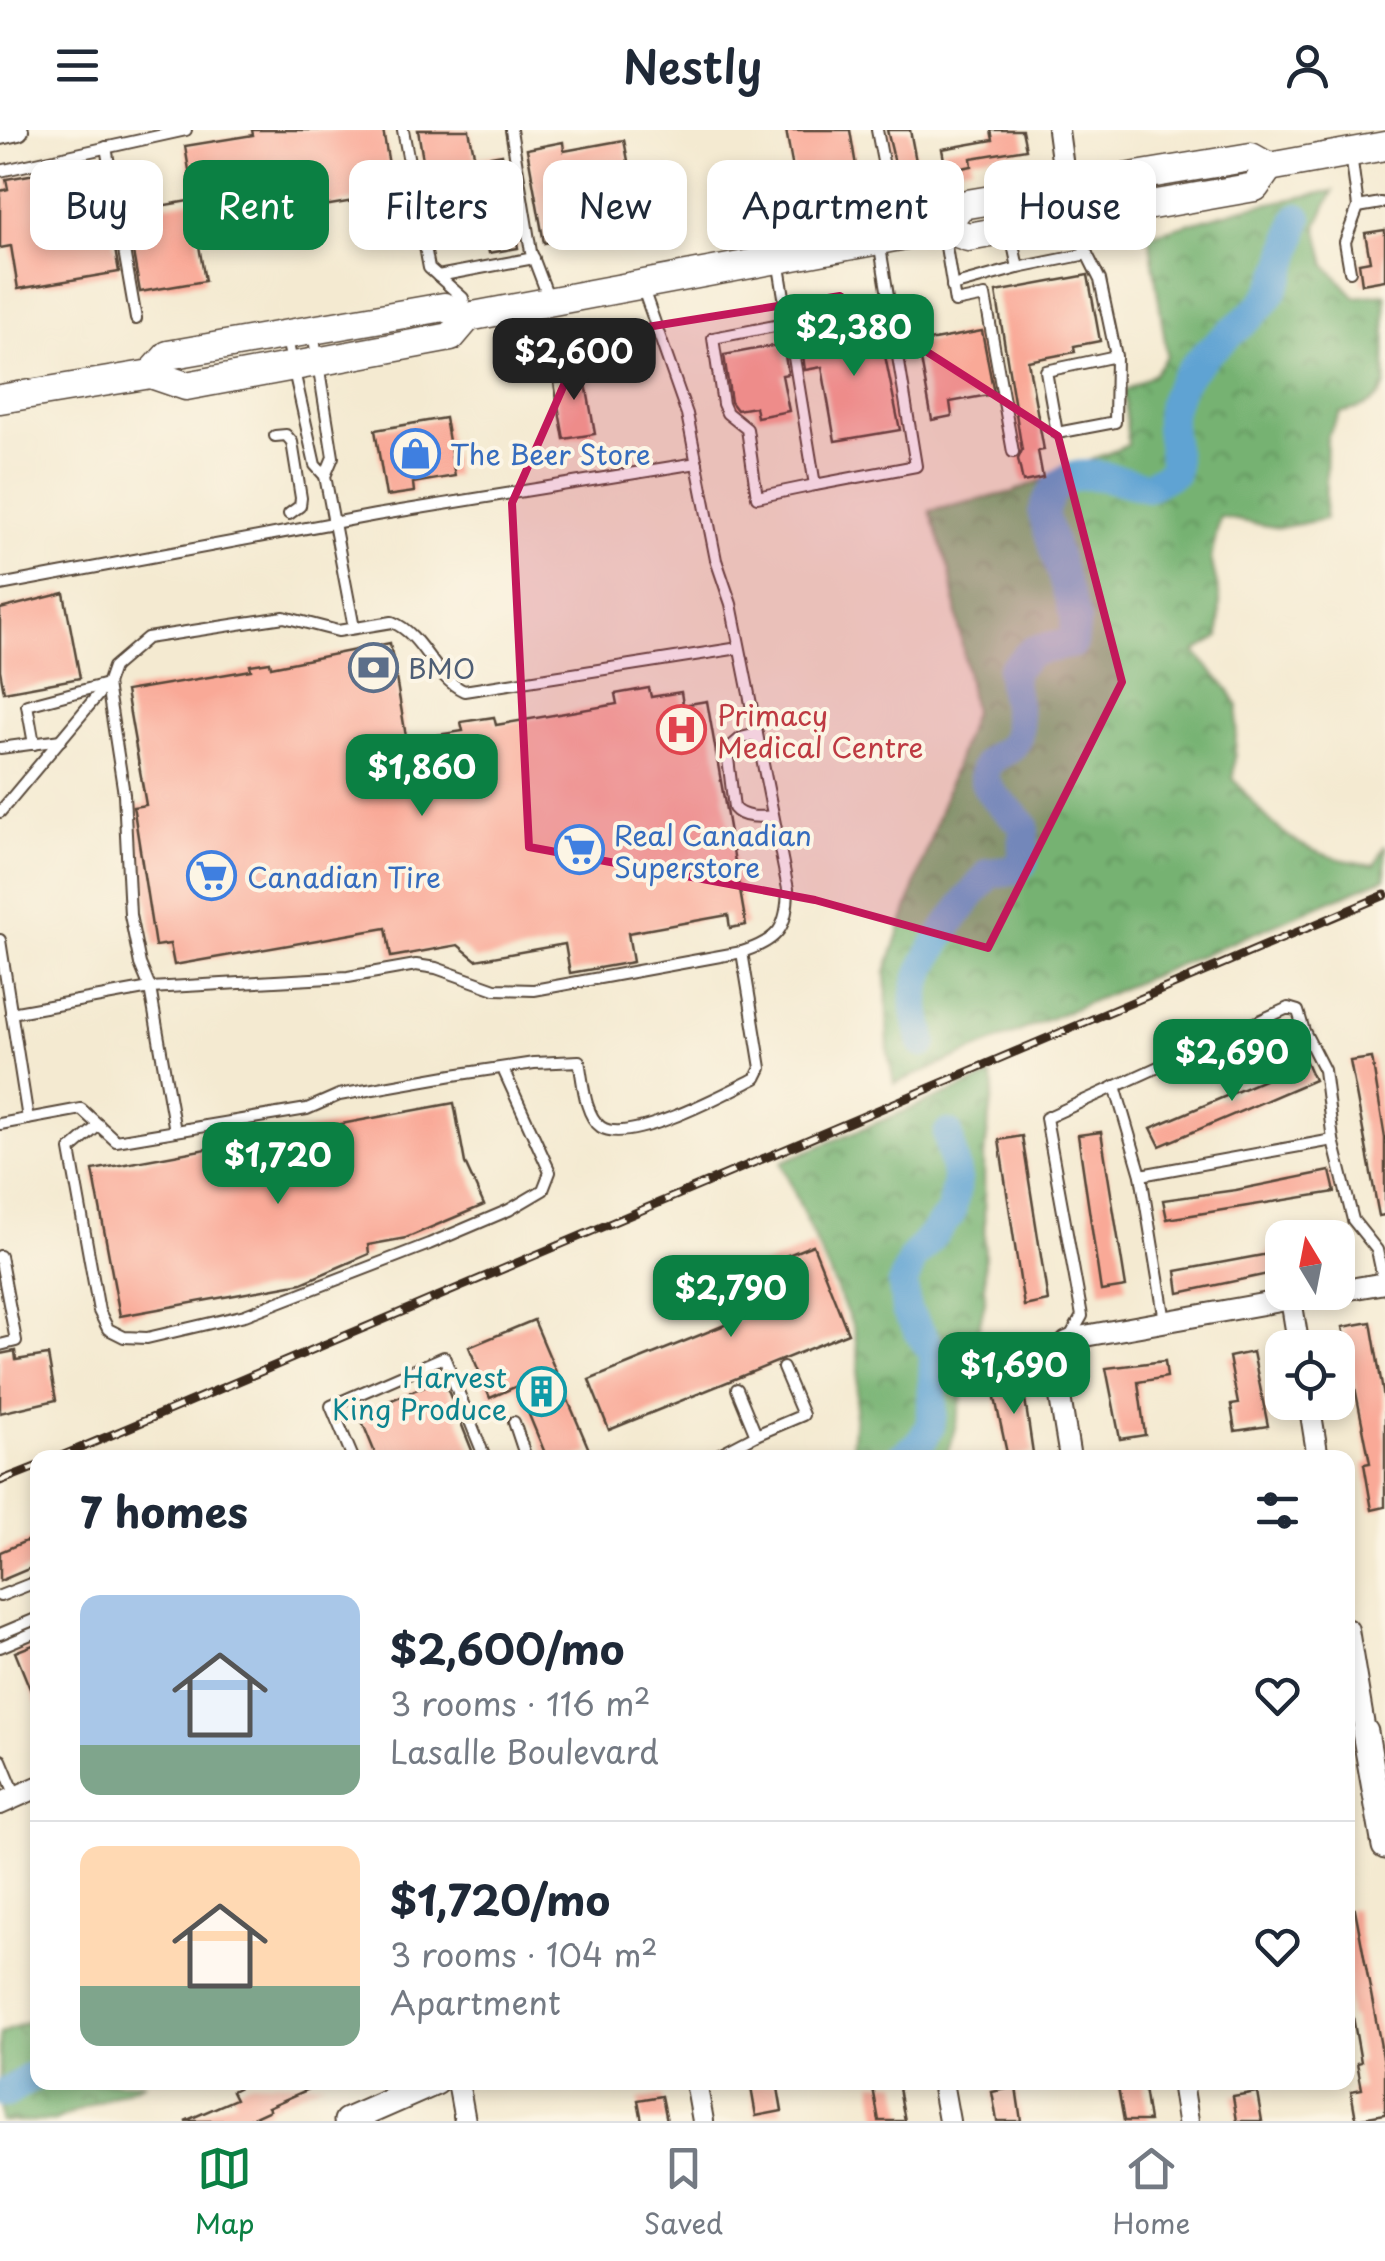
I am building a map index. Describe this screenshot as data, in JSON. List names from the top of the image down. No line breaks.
{"places":{"shop":["The Beer Store"],"bank":["BMO"],"hospital":["Primacy Medical Centre"],"supermarket":["Real Canadian Superstore","Canadian Tire"],"building":["Harvest King Produce"]},"north":"top","page":{"header":"Nestly","chip":["Buy","Rent","Filters","New","Apartment","House"],"price":["$2,380","$2,600","$1,860","$2,690","$1,720","$2,790","$1,690"],"heading":"7 homes","list":[{"name":"$2,600/mo","note":"3 rooms · 116 m² · Lasalle Boulevard"},{"name":"$1,720/mo","note":"3 rooms · 104 m² · Apartment"}],"tabs":["Map","Saved","Home"]}}
